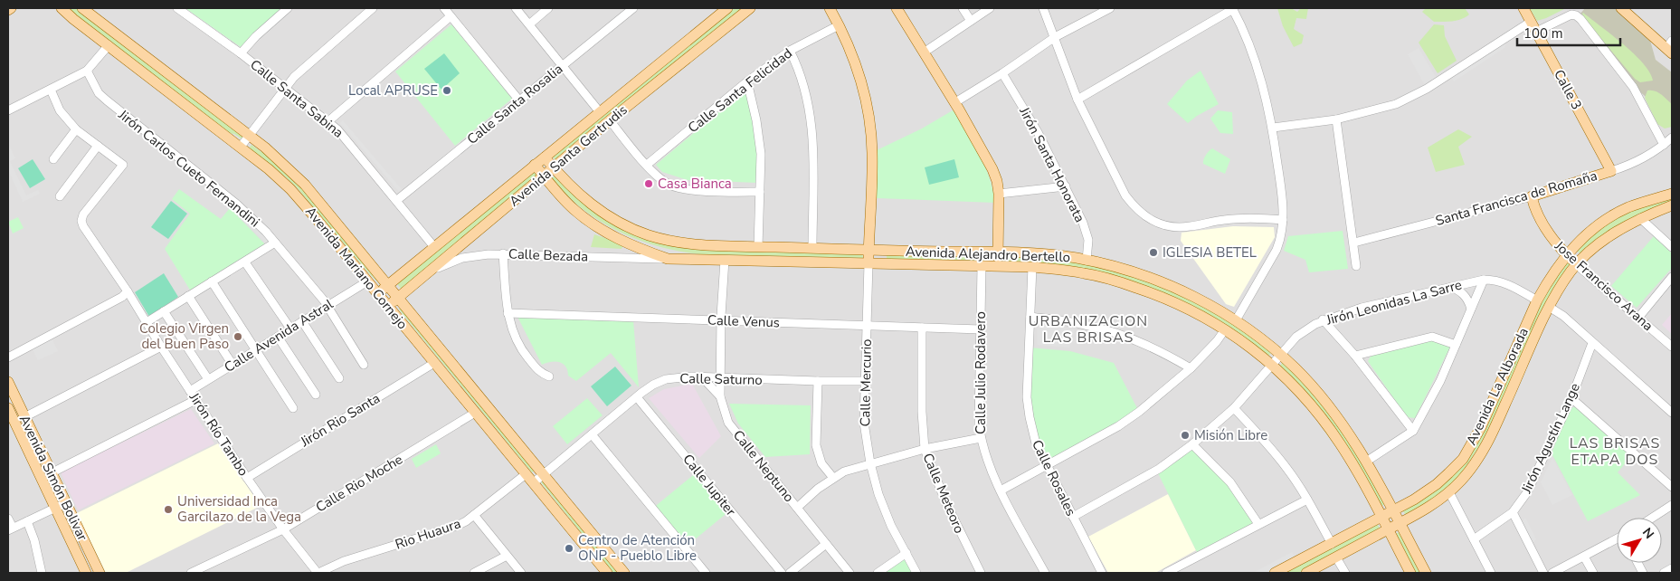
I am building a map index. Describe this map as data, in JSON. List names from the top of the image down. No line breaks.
{"streets":{"main road":["Calle 3","Avenida Santa Gertrudis","Santa Francisca de Romaña","Avenida Alejandro Bertello","Avenida Mariano Cornejo","Jose Francisco Arana","Avenida La Alborada","Avenida Simón Bolivar"],"street":["Calle Santa Felicidad","Calle Santa Sabina","Calle Santa Rosalia","Jirón Santa Honorata","Jirón Carlos Cueto Fernandini","Calle Bezada","Jirón Leonidas La Sarre","Calle Venus","Calle Avenida Astral","Calle Julio Rodavero","Calle Saturno","Calle Mercurio","Jirón Rio Santa","Jirón Río Tambo","Jirón Agustín Lange","Calle Neptuno","Calle Rosales","Calle Rio Moche","Calle Jupiter","Calle Meteoro","Rio Huaura"]},"crossings":[["Calle 3","Santa Francisca de Romaña"],["Calle Santa Sabina","Calle Santa Rosalia"],["Calle Santa Sabina","Avenida Santa Gertrudis"],["Avenida Santa Gertrudis","Avenida Alejandro Bertello"],["Avenida Santa Gertrudis","Calle Bezada"],["Avenida Santa Gertrudis","Avenida Mariano Cornejo"],["Jirón Santa Honorata","Avenida Alejandro Bertello"],["Jirón Carlos Cueto Fernandini","Calle Avenida Astral"],["Santa Francisca de Romaña","Jose Francisco Arana"],["Avenida Alejandro Bertello","Calle Bezada"],["Avenida Alejandro Bertello","Jirón Leonidas La Sarre"],["Avenida Alejandro Bertello","Calle Julio Rodavero"],["Avenida Alejandro Bertello","Calle Mercurio"],["Avenida Alejandro Bertello","Avenida La Alborada"],["Avenida Alejandro Bertello","Calle Neptuno"],["Avenida Alejandro Bertello","Calle Rosales"],["Avenida Mariano Cornejo","Calle Avenida Astral"],["Avenida Mariano Cornejo","Calle Saturno"],["Avenida Mariano Cornejo","Jirón Rio Santa"],["Avenida Mariano Cornejo","Calle Rio Moche"],["Avenida Mariano Cornejo","Rio Huaura"],["Jose Francisco Arana","Avenida La Alborada"],["Jirón Leonidas La Sarre","Avenida La Alborada"],["Jirón Leonidas La Sarre","Calle Rosales"],["Calle Venus","Calle Julio Rodavero"],["Calle Venus","Calle Mercurio"],["Calle Venus","Calle Neptuno"],["Calle Venus","Calle Meteoro"],["Calle Avenida Astral","Jirón Río Tambo"],["Calle Saturno","Calle Mercurio"],["Calle Saturno","Calle Neptuno"],["Calle Saturno","Calle Jupiter"],["Jirón Rio Santa","Jirón Río Tambo"],["Jirón Río Tambo","Calle Rio Moche"],["Jirón Río Tambo","Rio Huaura"]],"districts":["URBANIZACION LAS BRISAS","LAS BRISAS ETAPA DOS"],"places":["Local APRUSE","Casa Bianca","IGLESIA BETEL","Colegio Virgen del Buen Paso","Misión Libre","Universidad Inca Garcilazo de la Vega","Centro de Atención ONP - Pueblo Libre"],"scale_bar":"100 m","north":"top right"}
